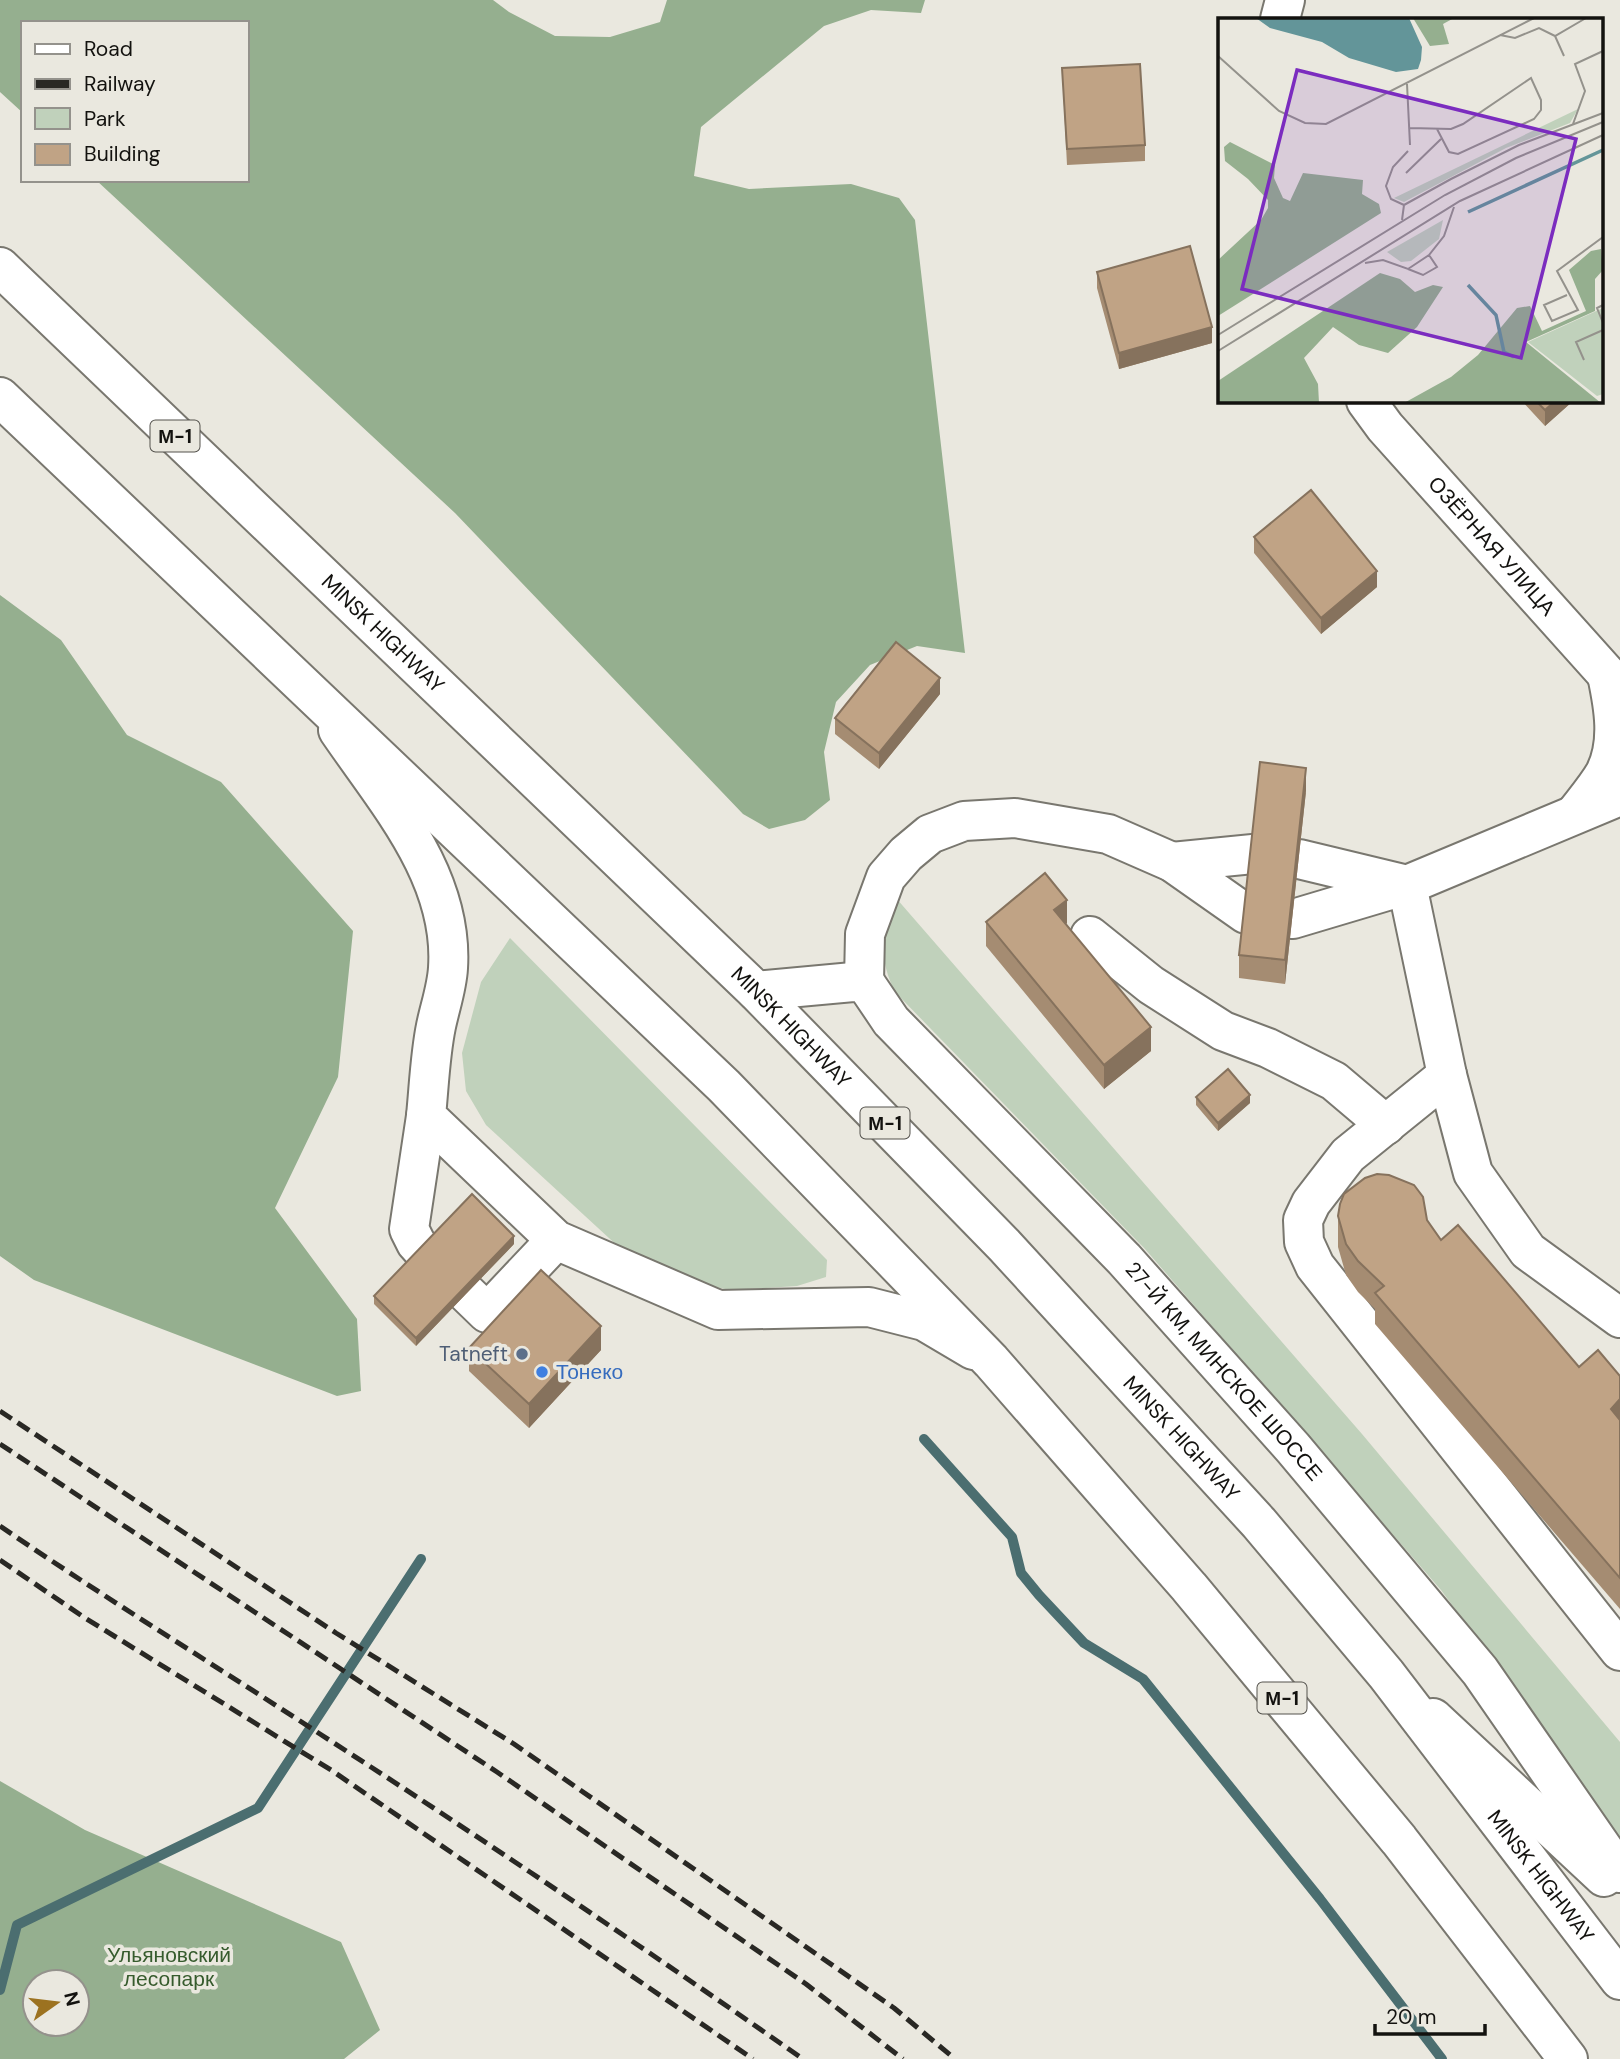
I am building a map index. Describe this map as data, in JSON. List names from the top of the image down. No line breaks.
{"streets":{"main road":["М-1","ОЗЁРНАЯ УЛИЦА","MINSK HIGHWAY","27-Й КМ, МИНСКОЕ ШОССЕ"]},"parks":["Ульяновский лесопарк"],"places":["Tatneft","Тонеко"],"legend":["Road","Railway","Park","Building"],"scale_bar":"20 m","north":"right"}
